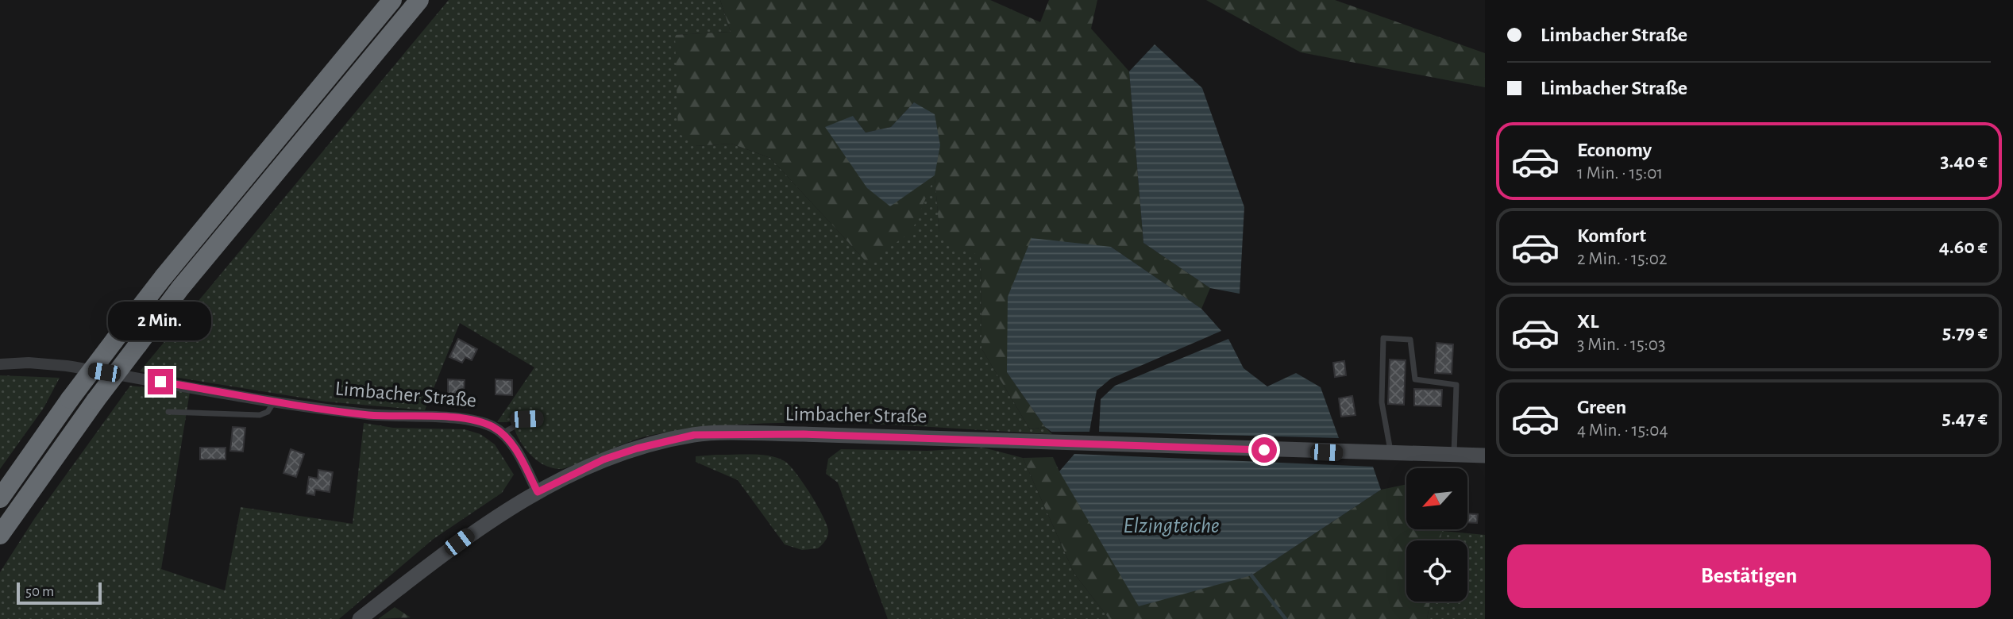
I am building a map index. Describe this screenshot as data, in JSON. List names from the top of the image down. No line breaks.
{"streets":{"main road":["Limbacher Straße"]},"water":["Elzingteiche"],"scale_bar":"50 m","north":"bottom left","page":{"banner":["Limbacher Straße","Limbacher Straße"],"list":[{"name":"Economy","note":"1 Min. · 15:01","value":"3.40 €"},{"name":"Komfort","note":"2 Min. · 15:02","value":"4.60 €"},{"name":"XL","note":"3 Min. · 15:03","value":"5.79 €"},{"name":"Green","note":"4 Min. · 15:04","value":"5.47 €"}],"bubble":"2 Min.","buttons":"Bestätigen","scale":"50 m"}}
